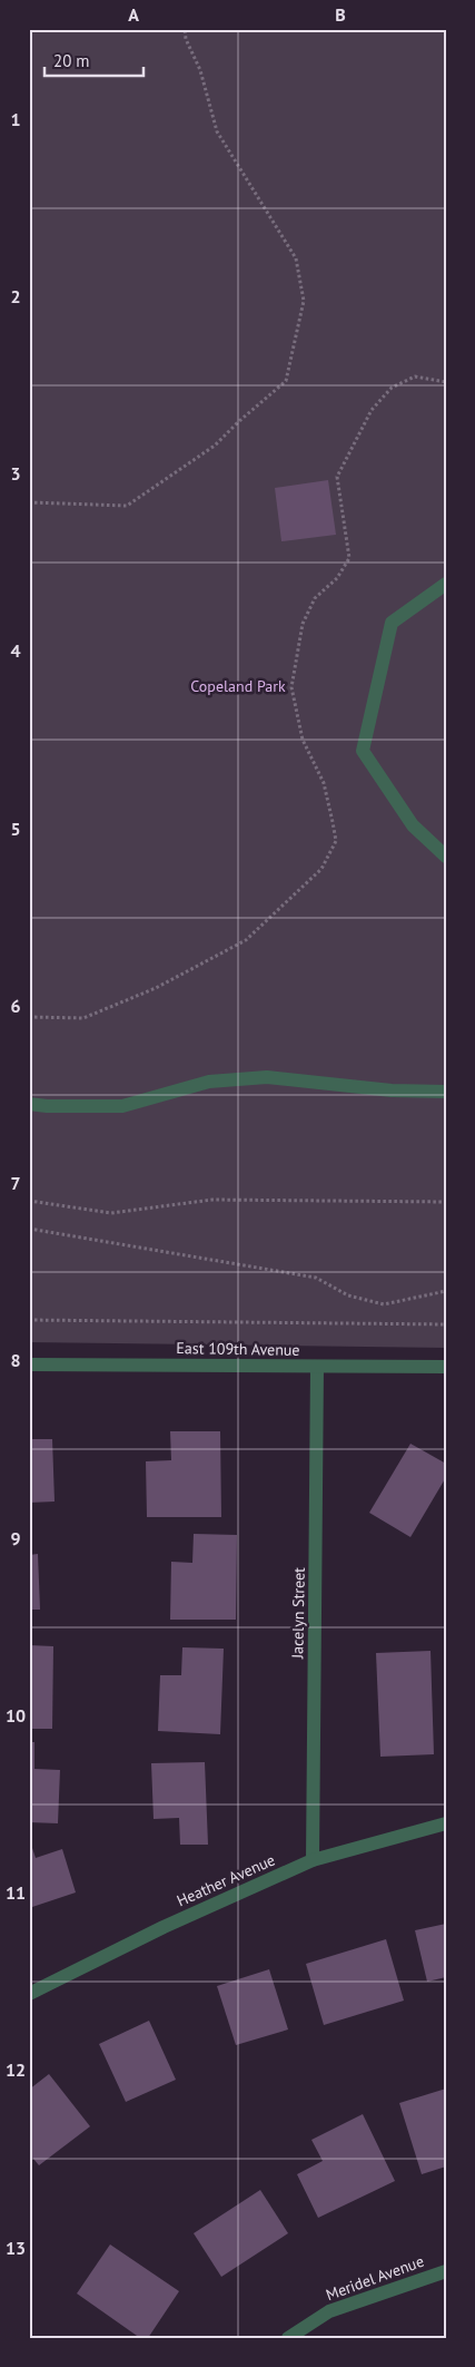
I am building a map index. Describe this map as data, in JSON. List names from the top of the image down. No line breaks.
{"streets":{"street":["East 109th Avenue","Jacelyn Street","Heather Avenue","Meridel Avenue"]},"crossings":[["East 109th Avenue","Jacelyn Street"],["Jacelyn Street","Heather Avenue"]],"parks":["Copeland Park"],"scale_bar":"20 m","grid":{"columns":["A","B"],"rows":["1","2","3","4","5","6","7","8","9","10","11","12","13"]}}
